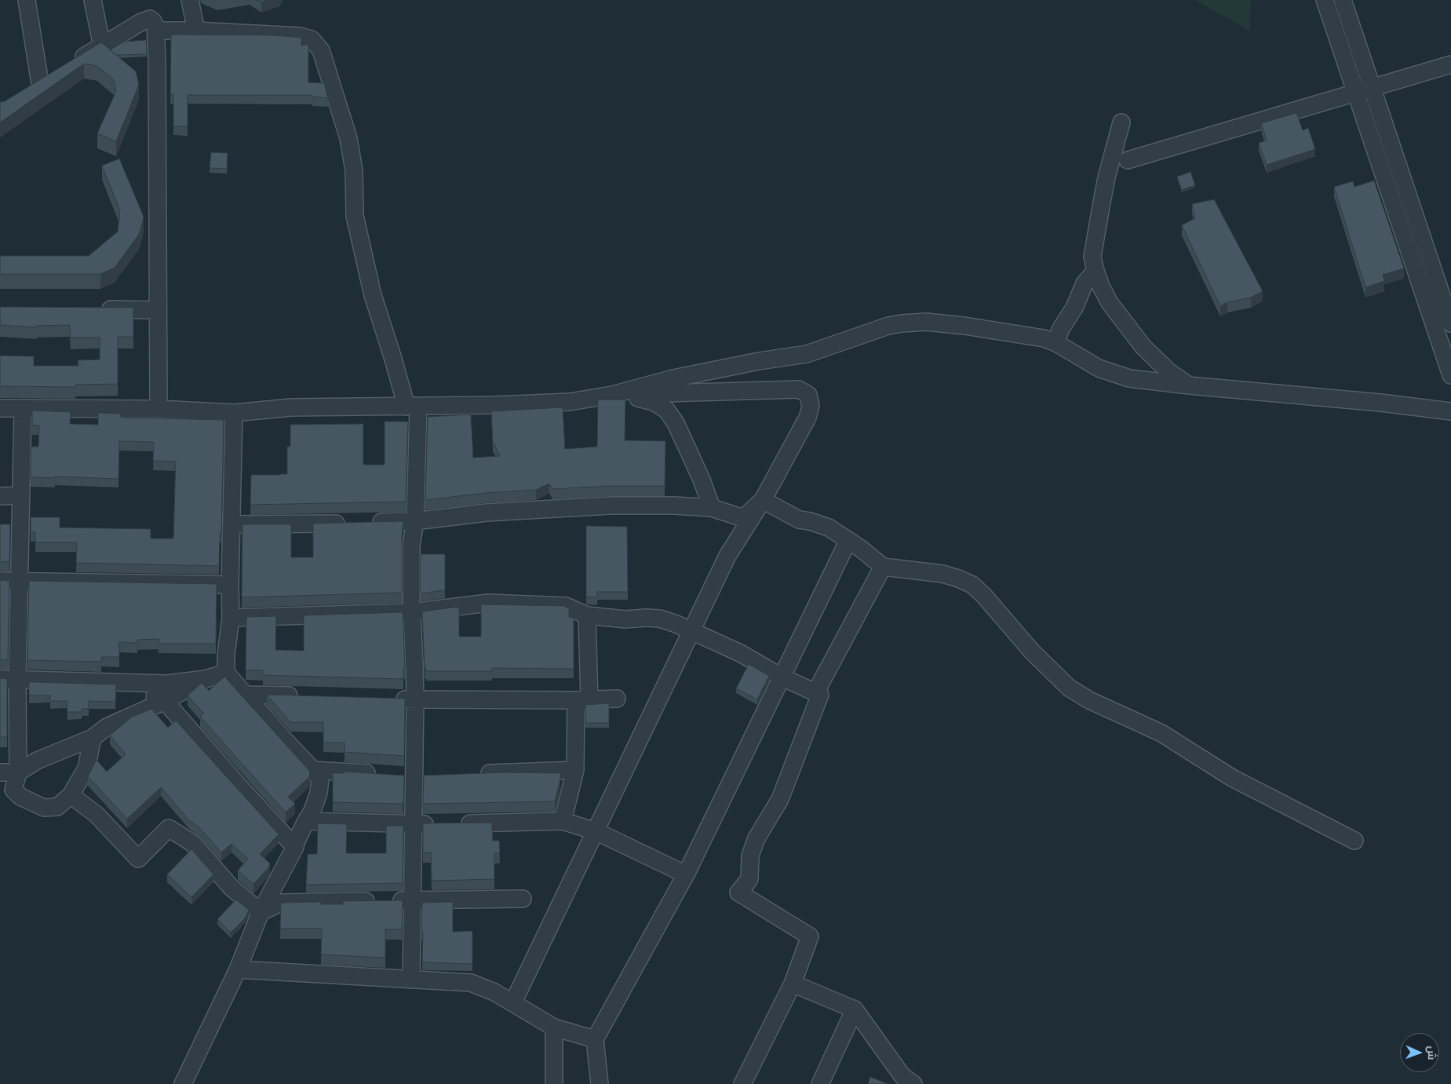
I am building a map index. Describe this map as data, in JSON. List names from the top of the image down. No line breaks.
{"north":"right"}
